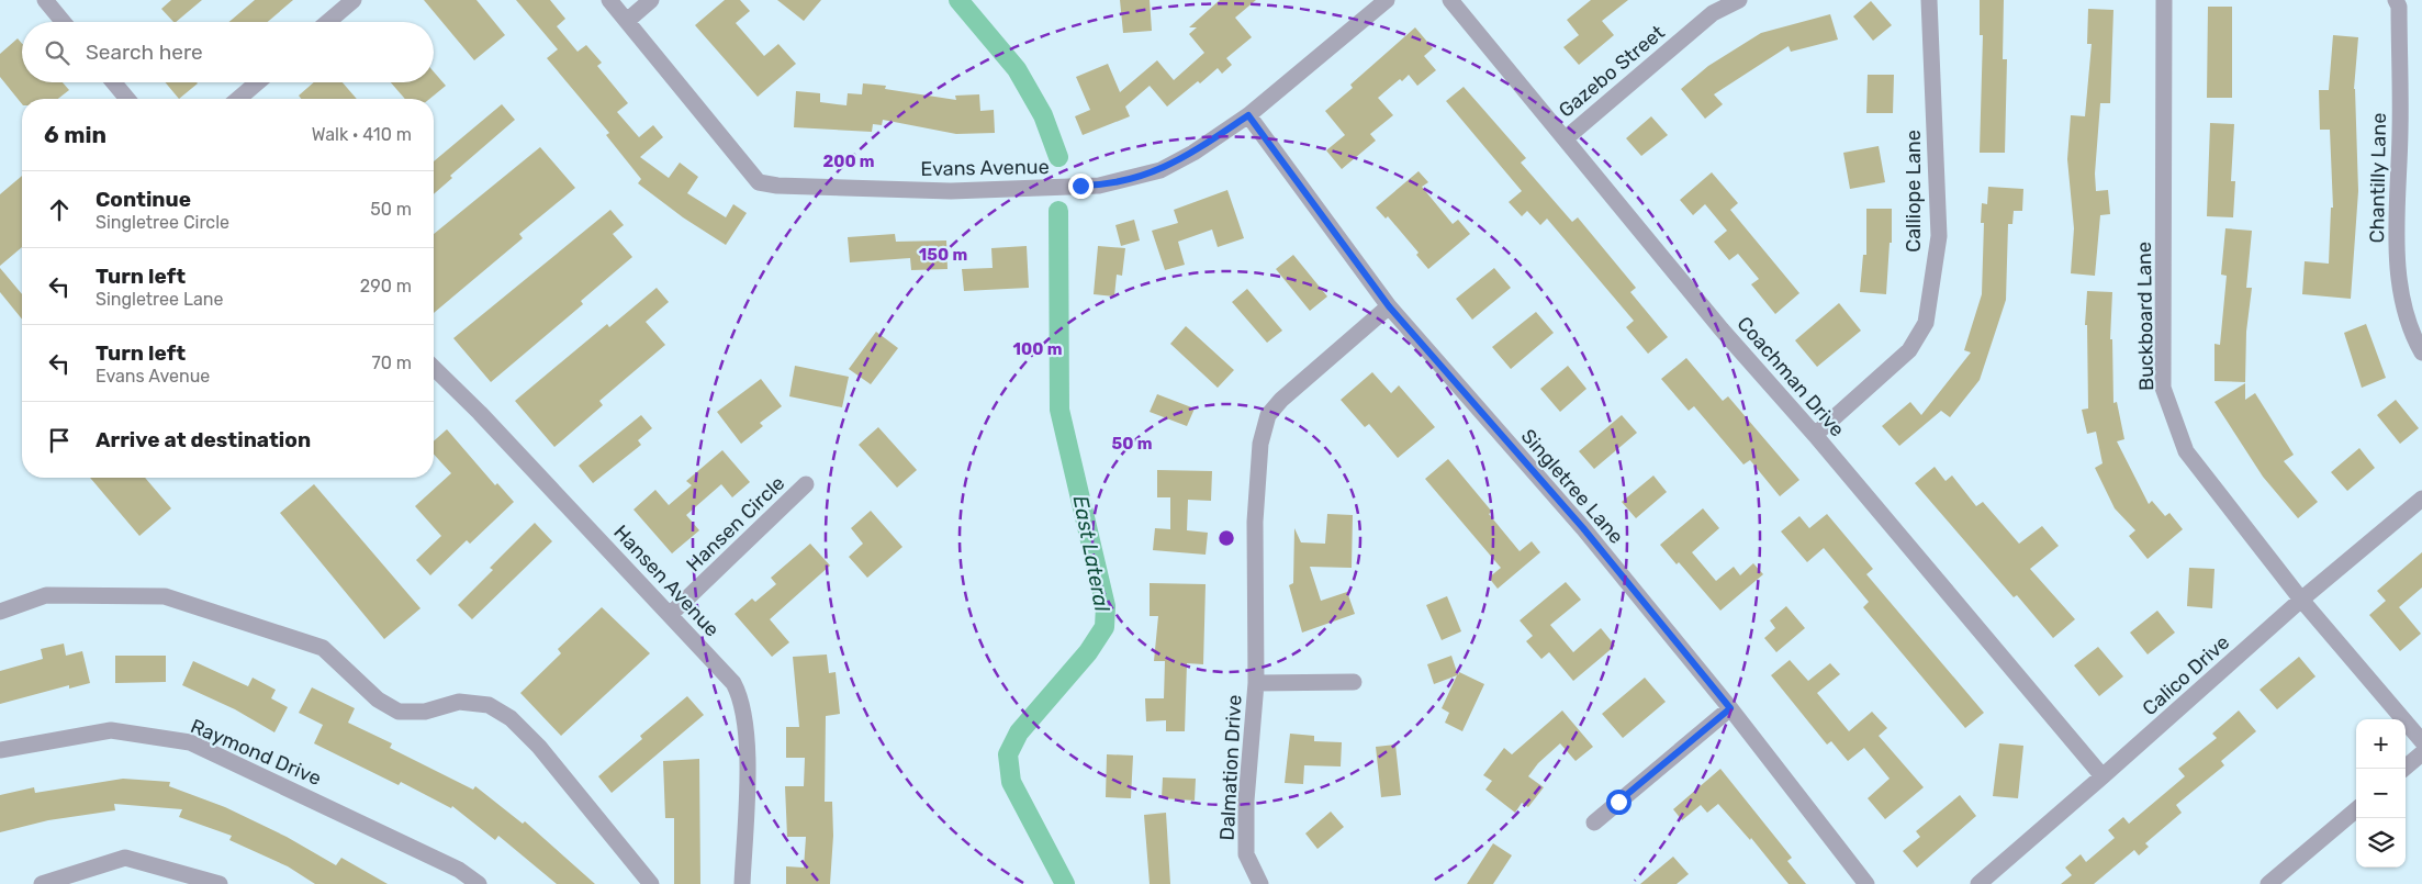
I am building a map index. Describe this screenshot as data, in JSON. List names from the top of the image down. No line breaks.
{"streets":{"street":["Gazebo Street","Evans Avenue","Chantilly Lane","Calliope Lane","Buckboard Lane","Coachman Drive","Singletree Lane","Hansen Circle","Hansen Avenue","Calico Drive","Raymond Drive","Dalmation Drive"]},"crossings":[["Gazebo Street","Coachman Drive"],["Evans Avenue","Singletree Lane"],["Calliope Lane","Coachman Drive"],["Buckboard Lane","Calico Drive"],["Coachman Drive","Calico Drive"],["Singletree Lane","Dalmation Drive"],["Hansen Circle","Hansen Avenue"]],"water":["East Lateral"],"page":{"search":"Search here","heading":["6 min","Walk · 410 m"],"list":[["Continue","Singletree Circle","50 m"],["Turn left","Singletree Lane","290 m"],["Turn left","Evans Avenue","70 m"],"Arrive at destination"],"map_buttons":["+","−"]},"rings":["200 m","150 m","100 m","50 m"]}
